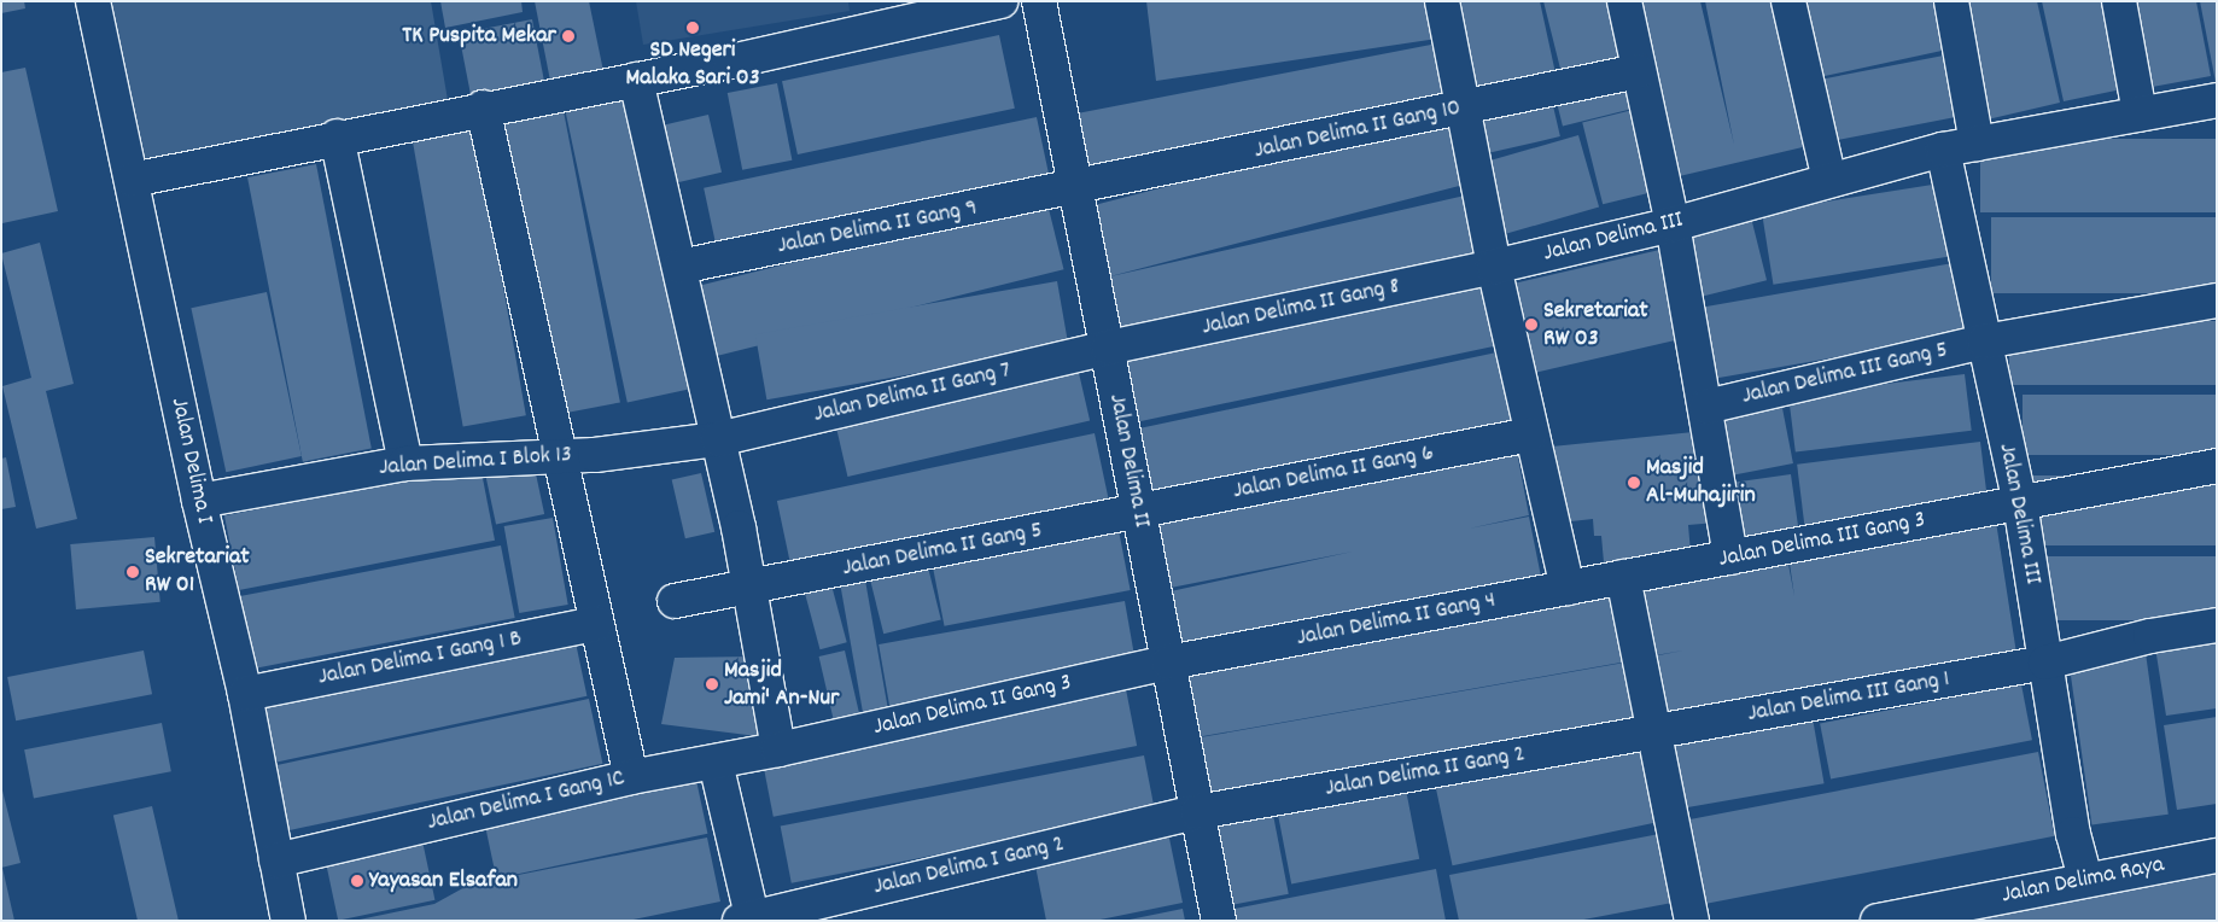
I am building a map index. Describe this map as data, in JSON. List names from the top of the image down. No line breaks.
{"streets":{"street":["Jalan Delima II Gang 10","Jalan Delima II Gang 9","Jalan Delima III","Jalan Delima II Gang 8","Jalan Delima III Gang 5","Jalan Delima II Gang 7","Jalan Delima I","Jalan Delima II","Jalan Delima I Blok 13","Jalan Delima II Gang 6","Jalan Delima III Gang 3","Jalan Delima II Gang 5","Jalan Delima II Gang 4","Jalan Delima I Gang 1 B","Jalan Delima III Gang 1","Jalan Delima II Gang 3","Jalan Delima II Gang 2","Jalan Delima I Gang 1C","Jalan Delima I Gang 2","Jalan Delima Raya"]},"crossings":[["Jalan Delima II Gang 10","Jalan Delima II Gang 9"],["Jalan Delima II Gang 10","Jalan Delima II"],["Jalan Delima II Gang 9","Jalan Delima II"],["Jalan Delima III","Jalan Delima II Gang 8"],["Jalan Delima III","Jalan Delima III Gang 5"],["Jalan Delima III","Jalan Delima III Gang 3"],["Jalan Delima III","Jalan Delima III Gang 1"],["Jalan Delima III","Jalan Delima Raya"],["Jalan Delima II Gang 8","Jalan Delima II Gang 7"],["Jalan Delima II Gang 8","Jalan Delima II"],["Jalan Delima II Gang 7","Jalan Delima II"],["Jalan Delima II Gang 7","Jalan Delima I Blok 13"],["Jalan Delima I","Jalan Delima I Blok 13"],["Jalan Delima I","Jalan Delima I Gang 1 B"],["Jalan Delima I","Jalan Delima I Gang 1C"],["Jalan Delima II","Jalan Delima II Gang 6"],["Jalan Delima II","Jalan Delima II Gang 5"],["Jalan Delima II","Jalan Delima II Gang 4"],["Jalan Delima II","Jalan Delima II Gang 3"],["Jalan Delima II","Jalan Delima II Gang 2"],["Jalan Delima II","Jalan Delima I Gang 2"],["Jalan Delima II Gang 6","Jalan Delima II Gang 5"],["Jalan Delima III Gang 3","Jalan Delima II Gang 4"],["Jalan Delima II Gang 4","Jalan Delima II Gang 3"],["Jalan Delima III Gang 1","Jalan Delima II Gang 2"],["Jalan Delima II Gang 3","Jalan Delima I Gang 1C"],["Jalan Delima II Gang 2","Jalan Delima I Gang 2"]],"places":["SD Negeri Malaka Sari 03","TK Puspita Mekar","Sekretariat RW 03","Masjid Al-Muhajirin","Sekretariat RW 01","Masjid Jami' An-Nur","Yayasan Elsafan"]}
